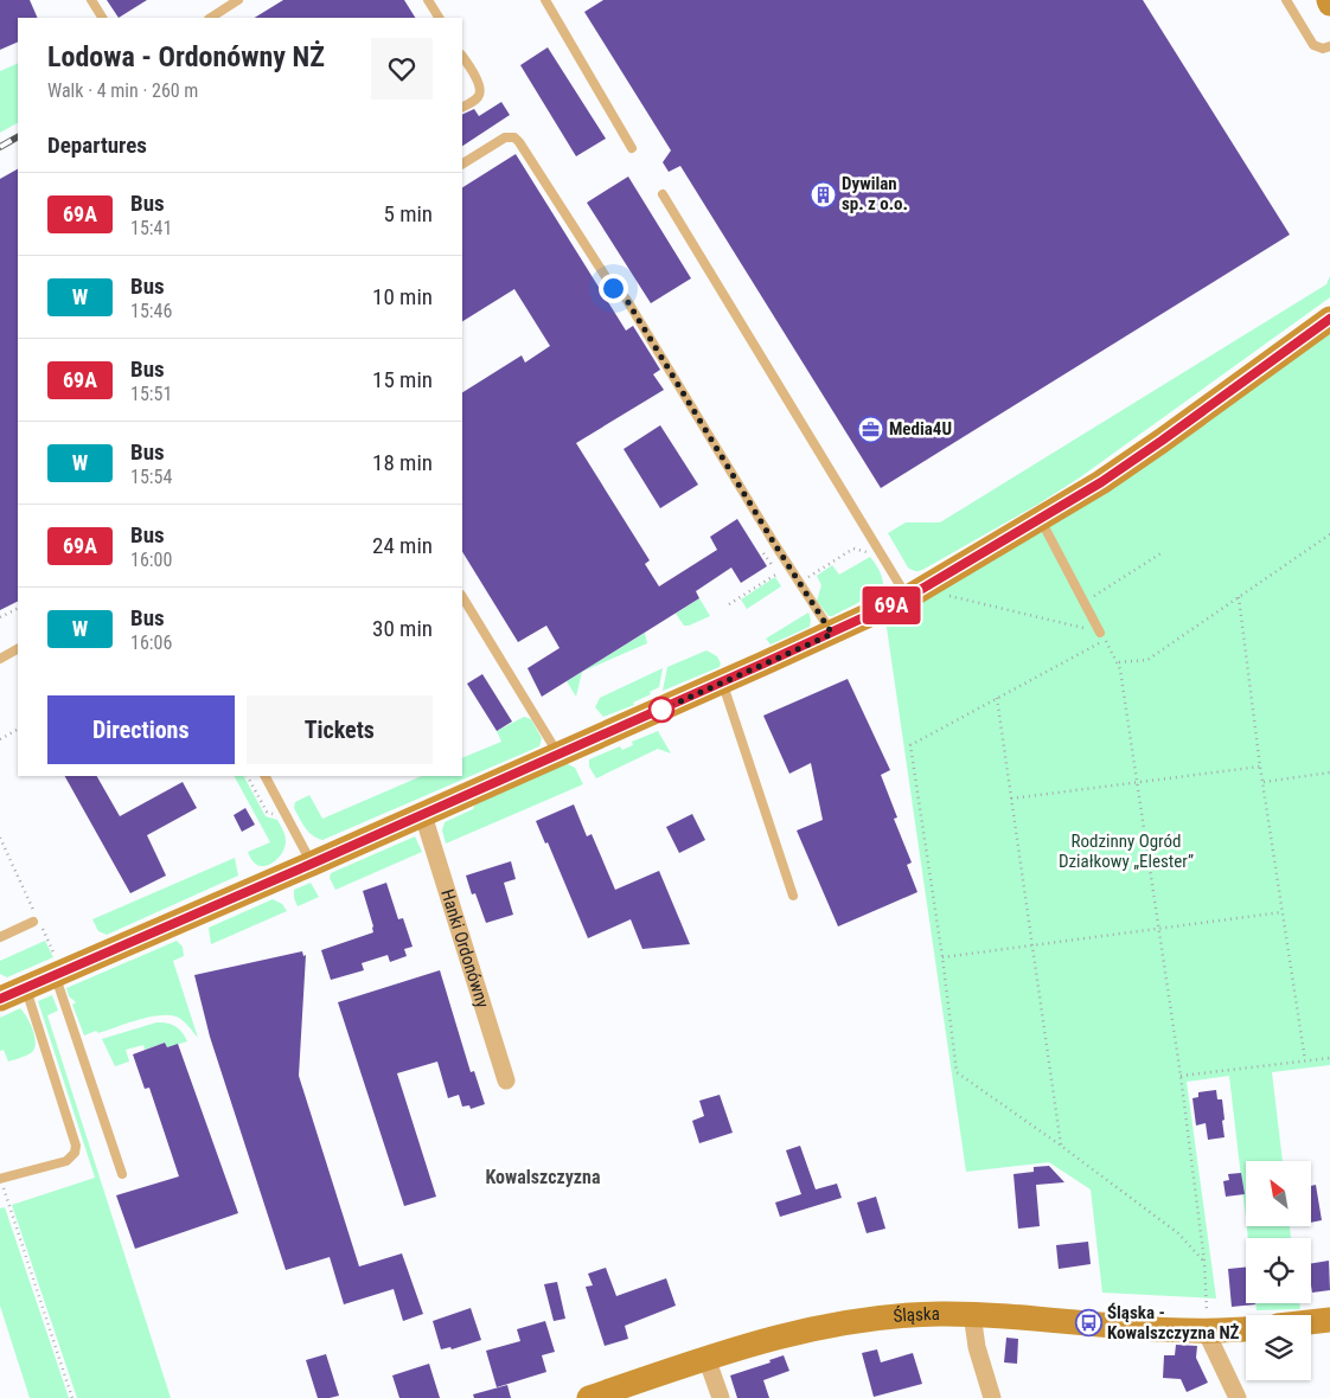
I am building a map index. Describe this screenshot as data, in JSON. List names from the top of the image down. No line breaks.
{"streets":{"street":["Hanki Ordonówny","Śląska"]},"districts":["Kowalszczyzna"],"parks":["Rodzinny Ogród Działkowy „Elester”"],"places":{"building":["Dywilan sp. z o.o."],"office":["Media4U"],"bus stop":["Śląska - Kowalszczyzna NŻ"]},"lines":["bus line 69A"],"north":"top left","page":{"on_map":"69A","heading":[["Lodowa - Ordonówny NŻ","Walk · 4 min · 260 m"],"Departures"],"list":[{"mark":"69A","name":"Bus","note":"15:41","value":"5 min"},{"mark":"W","name":"Bus","note":"15:46","value":"10 min"},{"mark":"69A","name":"Bus","note":"15:51","value":"15 min"},{"mark":"W","name":"Bus","note":"15:54","value":"18 min"},{"mark":"69A","name":"Bus","note":"16:00","value":"24 min"},{"mark":"W","name":"Bus","note":"16:06","value":"30 min"}],"buttons":["Directions","Tickets"]}}
